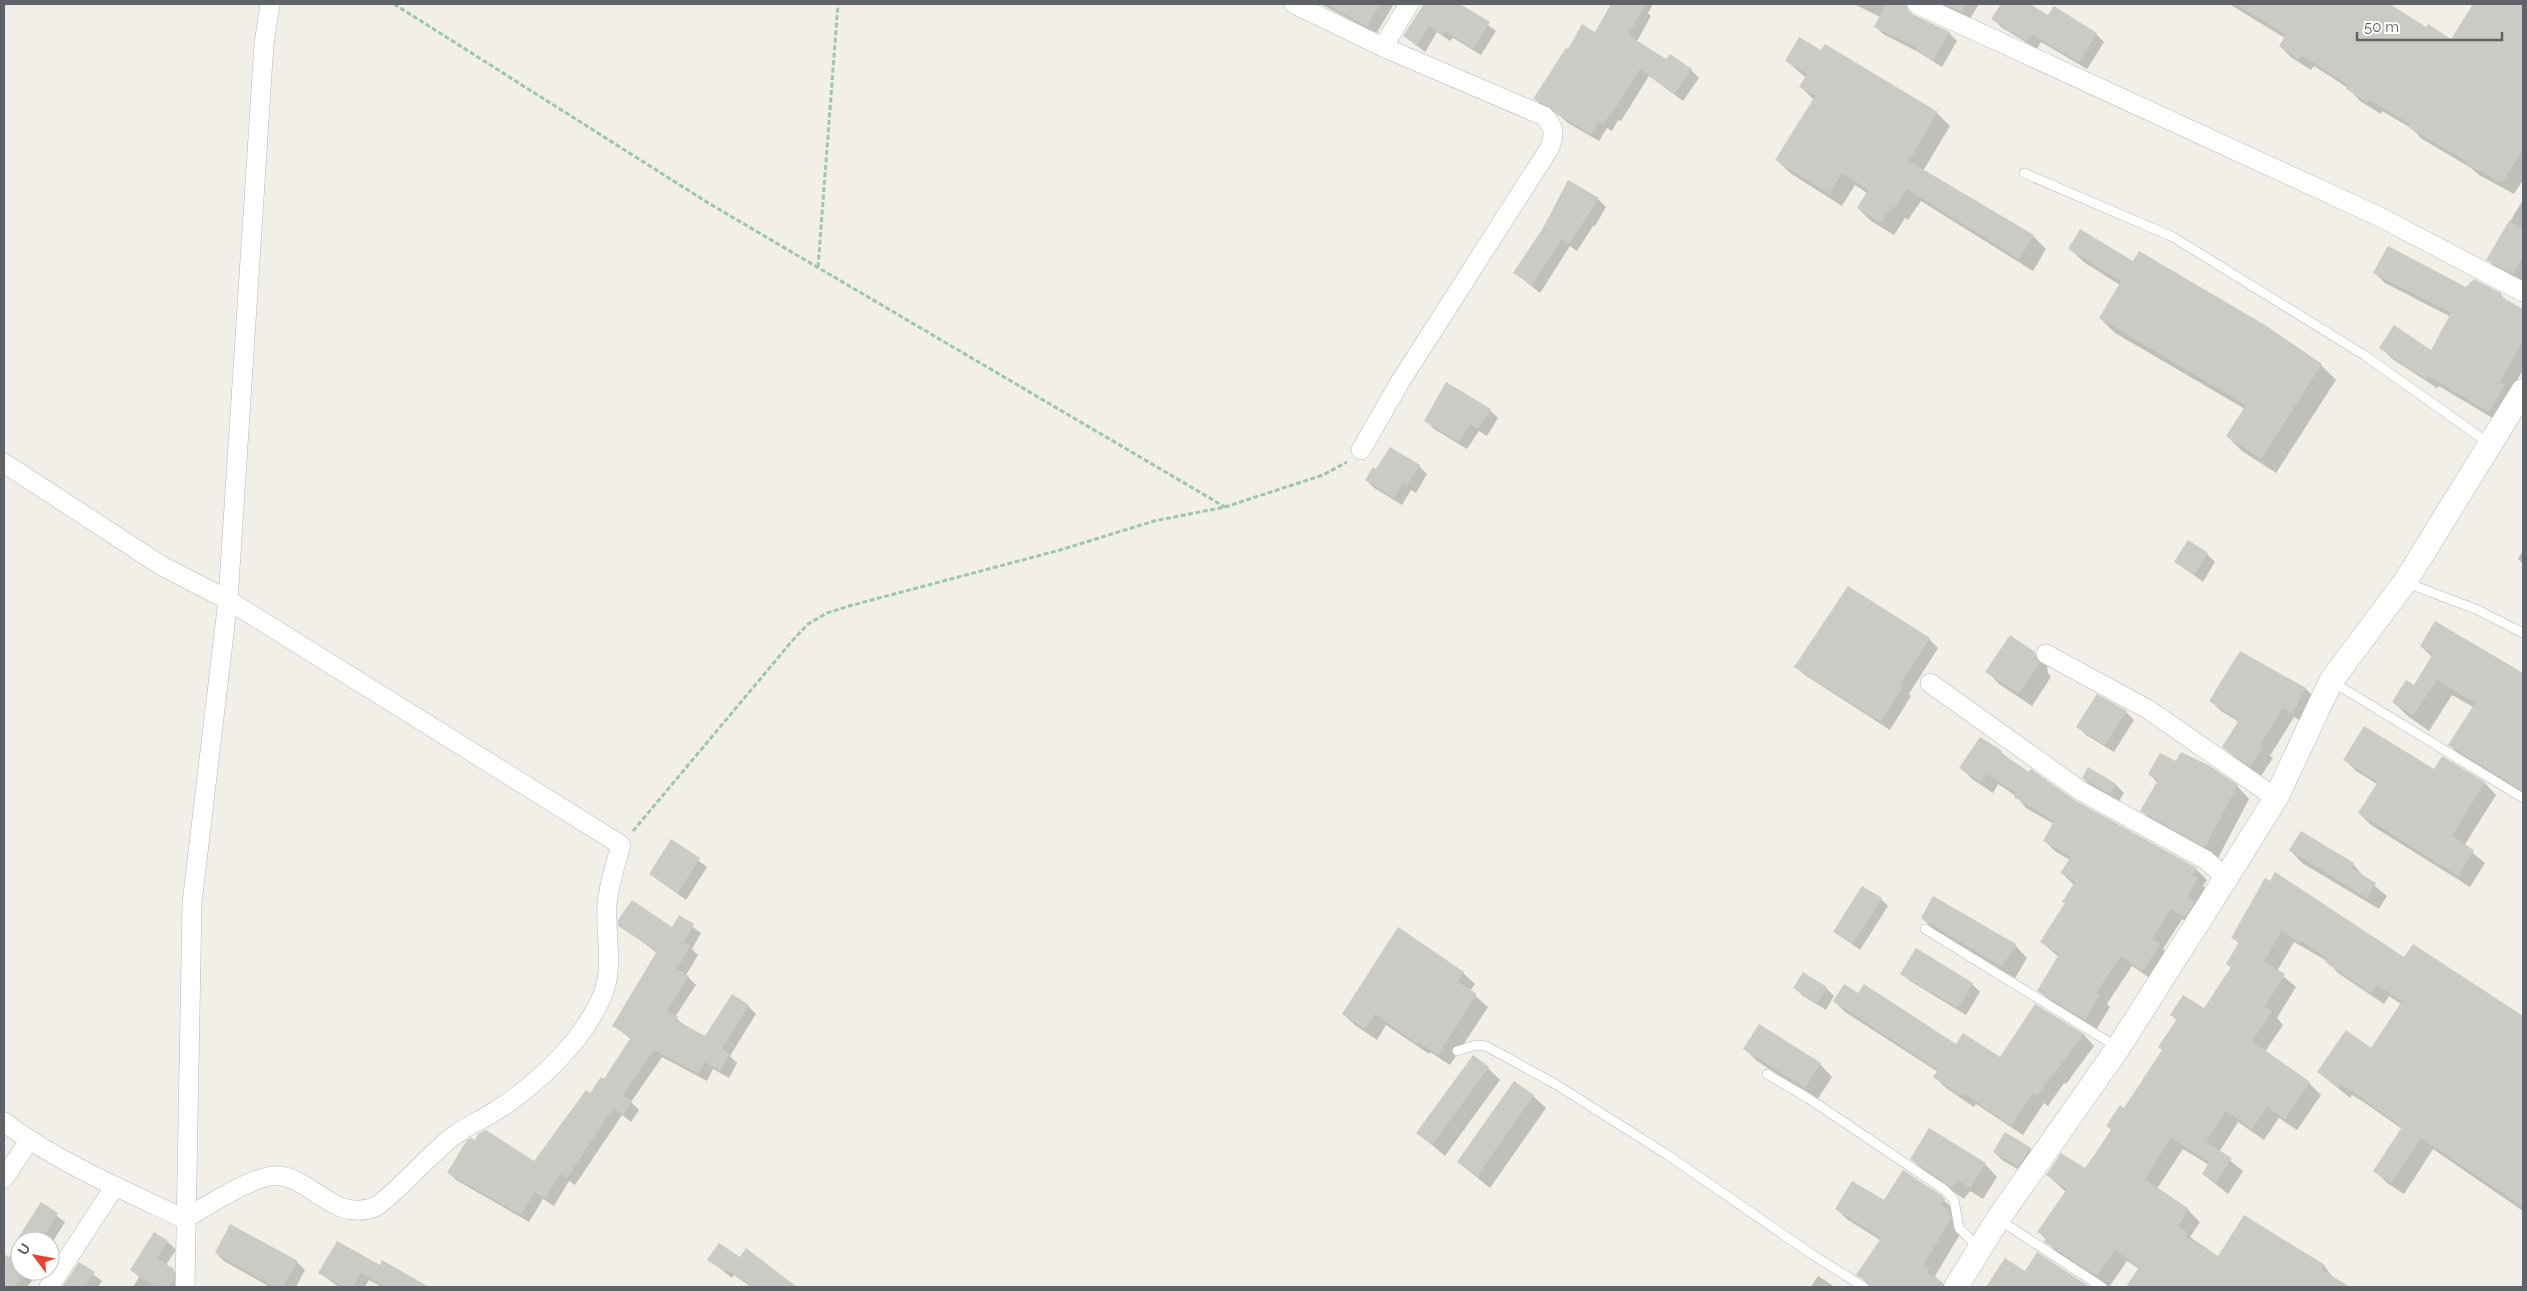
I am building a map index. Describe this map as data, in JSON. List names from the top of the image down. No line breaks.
{"scale_bar":"50 m","north":"top left"}
